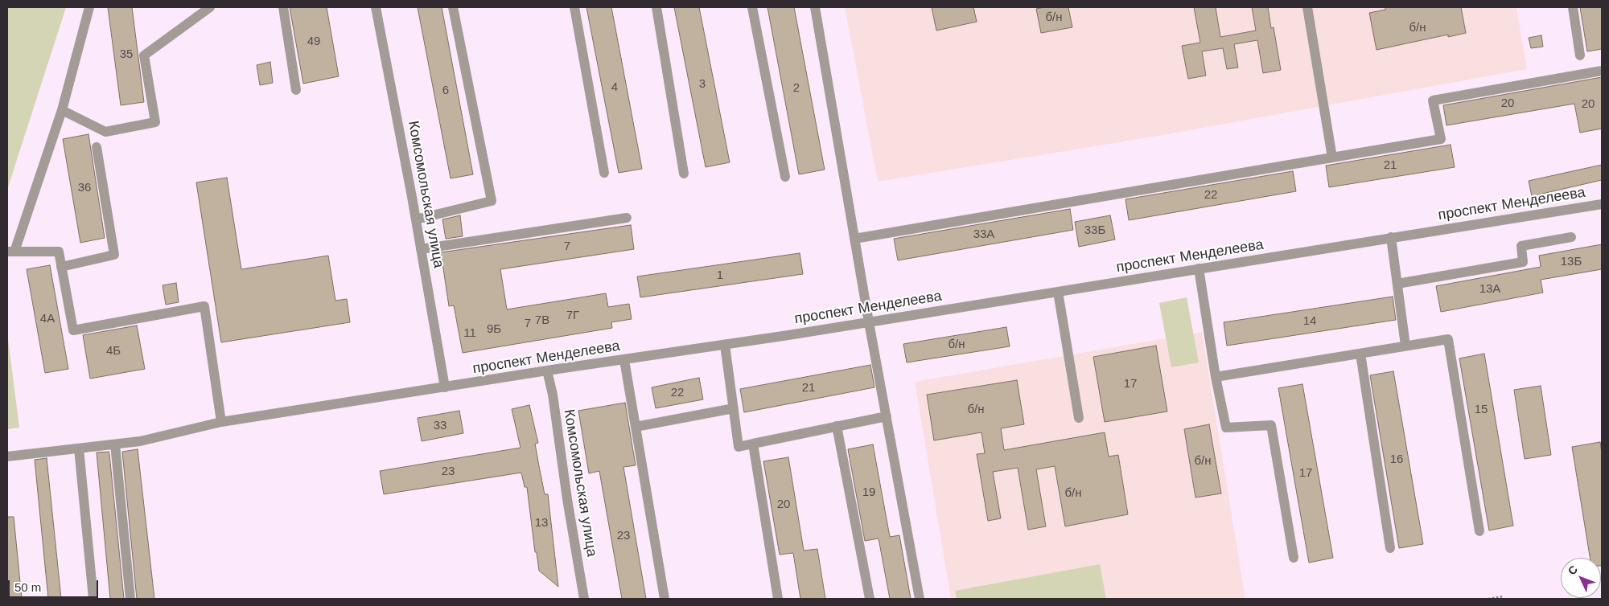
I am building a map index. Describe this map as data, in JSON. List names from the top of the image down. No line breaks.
{"streets":{"street":["Комсомольская улица","проспект Менделеева"]},"crossings":[["Комсомольская улица","проспект Менделеева"]],"house_numbers":["б/н","б/н","49","35","3","4","2","6","20","20","21","36","22","33Б","33А","7","13Б","1","13А","7Г","4А","7В","14","7","9Б","11","б/н","4Б","17","21","22","б/н","15","33","16","б/н","23","17","19","б/н","20","13","23"],"scale_bar":"50 m","north":"top left"}
